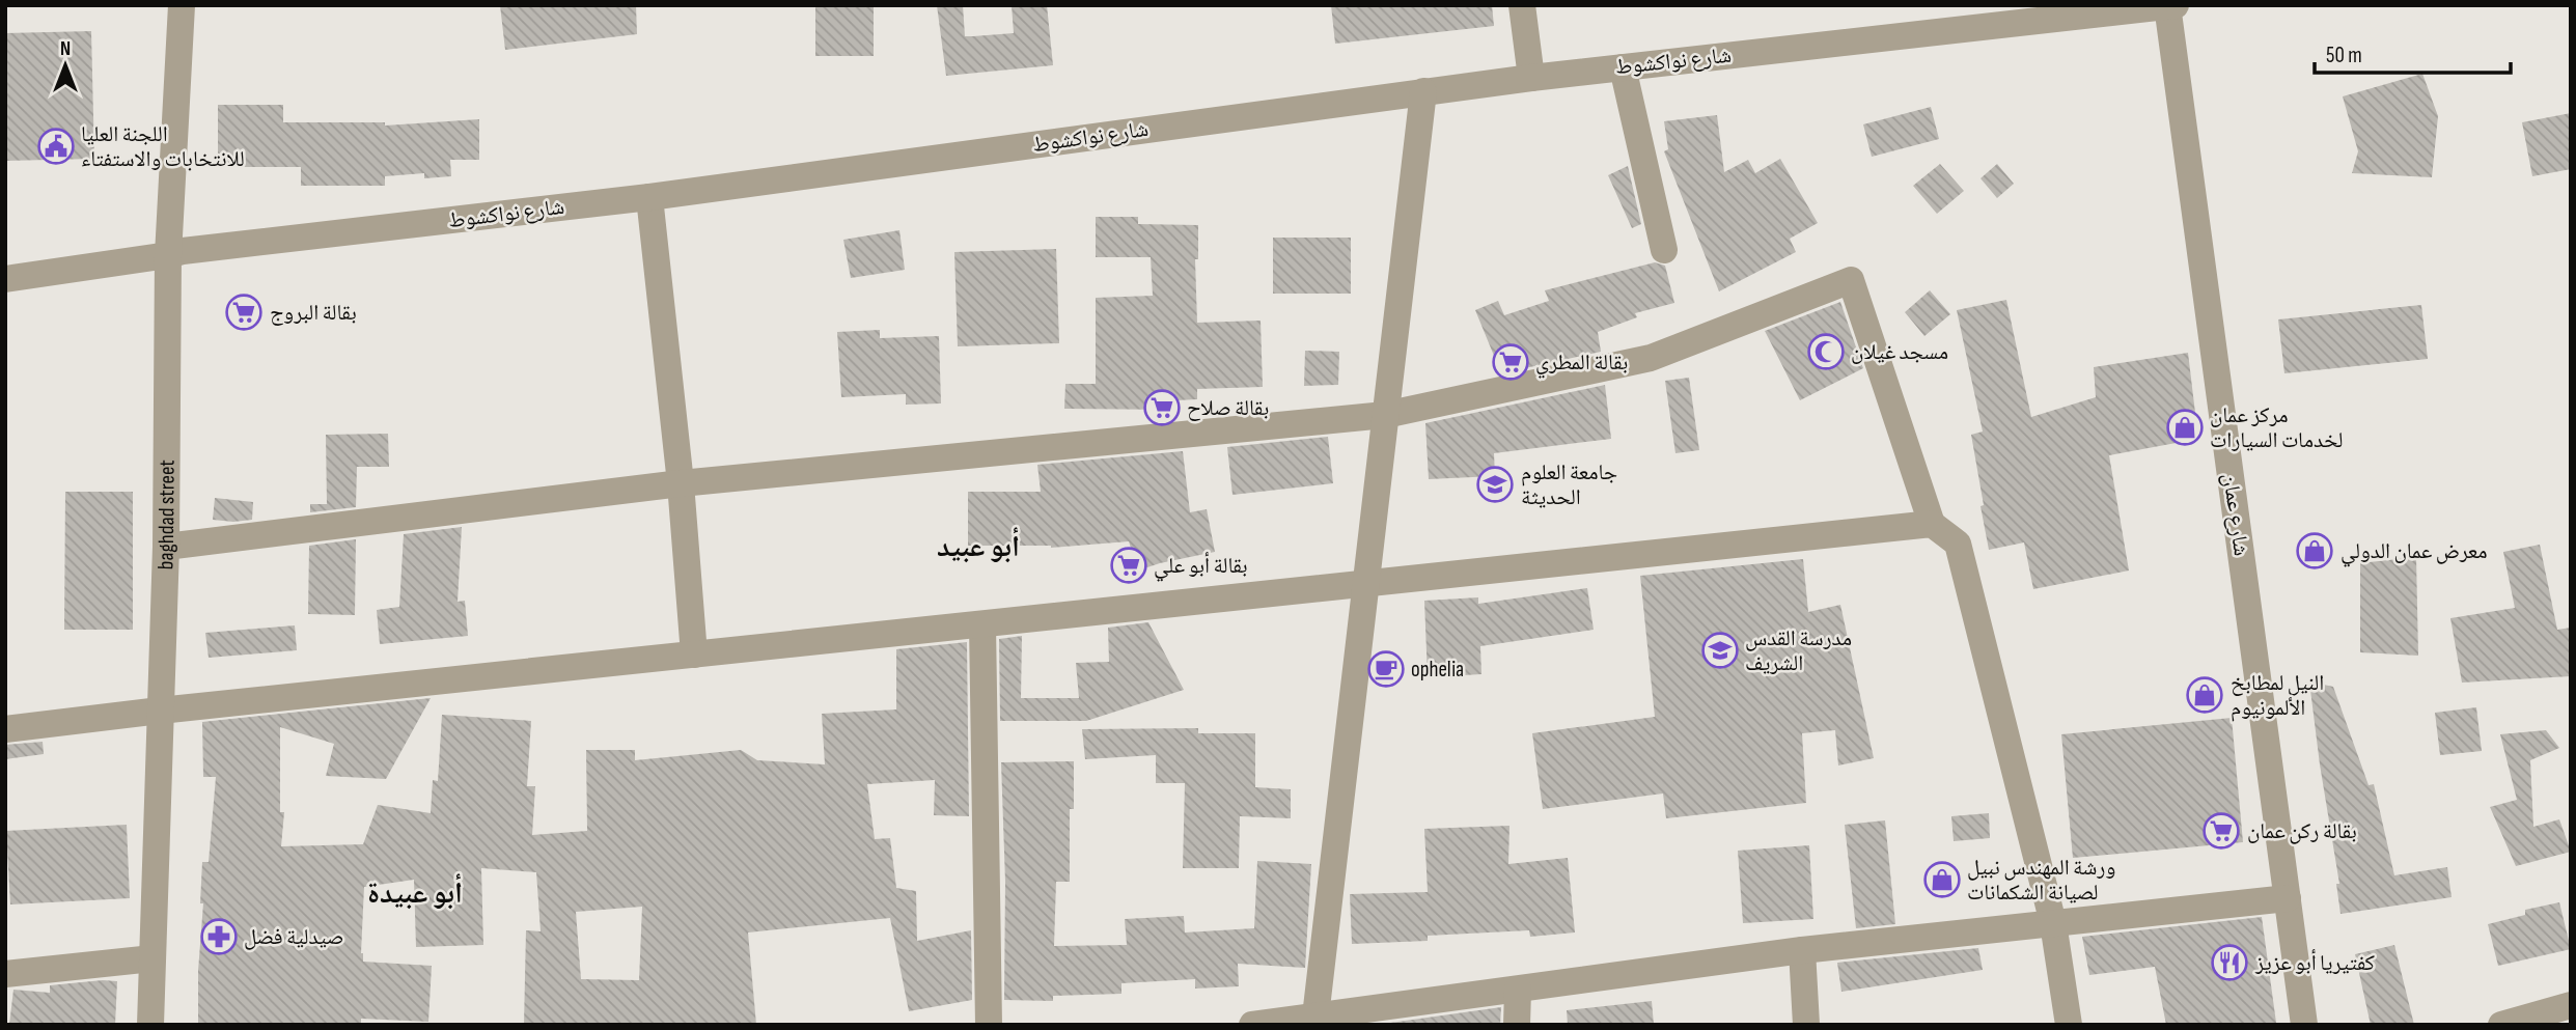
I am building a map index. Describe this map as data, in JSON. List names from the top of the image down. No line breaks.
{"streets":{"street":["شارع نواكشوط","baghdad street","شارع عمان"]},"crossings":[["شارع نواكشوط","baghdad street"],["شارع نواكشوط","شارع عمان"]],"districts":["أبو عبيد","أبو عبيدة"],"places":{"public building":["اللجنة العليا للانتخابات والاستفتاء"],"supermarket":["بقالة البروج","بقالة المطري","بقالة صلاح","بقالة أبو علي","بقالة ركن عمان"],"mosque":["مسجد غيلان"],"shop":["مركز عمان لخدمات السيارات","معرض عمان الدولي","النيل لمطابخ الألمونيوم","ورشة المهندس نبيل لصيانة الشكمانات"],"school or university":["جامعة العلوم الحديثة","مدرسة القدس الشريف"],"cafe":["ophelia"],"pharmacy":["صيدلية فضل"],"restaurant":["كفتيريا أبو عزيز"]},"scale_bar":"50 m","north":"top"}
